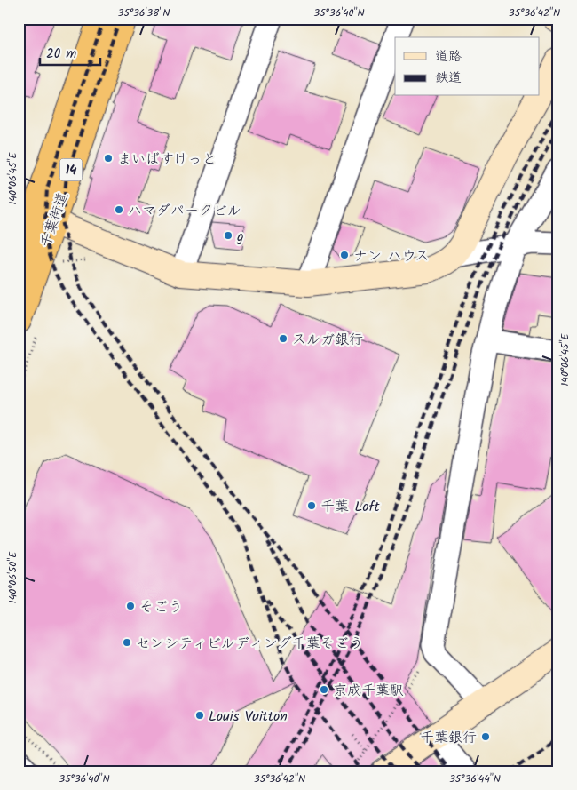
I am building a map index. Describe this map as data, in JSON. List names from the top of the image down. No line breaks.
{"streets":{"highway":["14","千葉街道"]},"places":["まいばすけっと","ハマダパークビル","g","ナン ハウス","スルガ銀行","千葉 Loft","そごう","センシティビルディング千葉そごう","京成千葉駅","Louis Vuitton","千葉銀行"],"legend":["道路","鉄道"],"scale_bar":"20 m","coordinates":["35°36'38\"N","35°36'40\"N","35°36'42\"N","140°06'45\"E","140°06'50\"E","35°36'44\"N"]}
